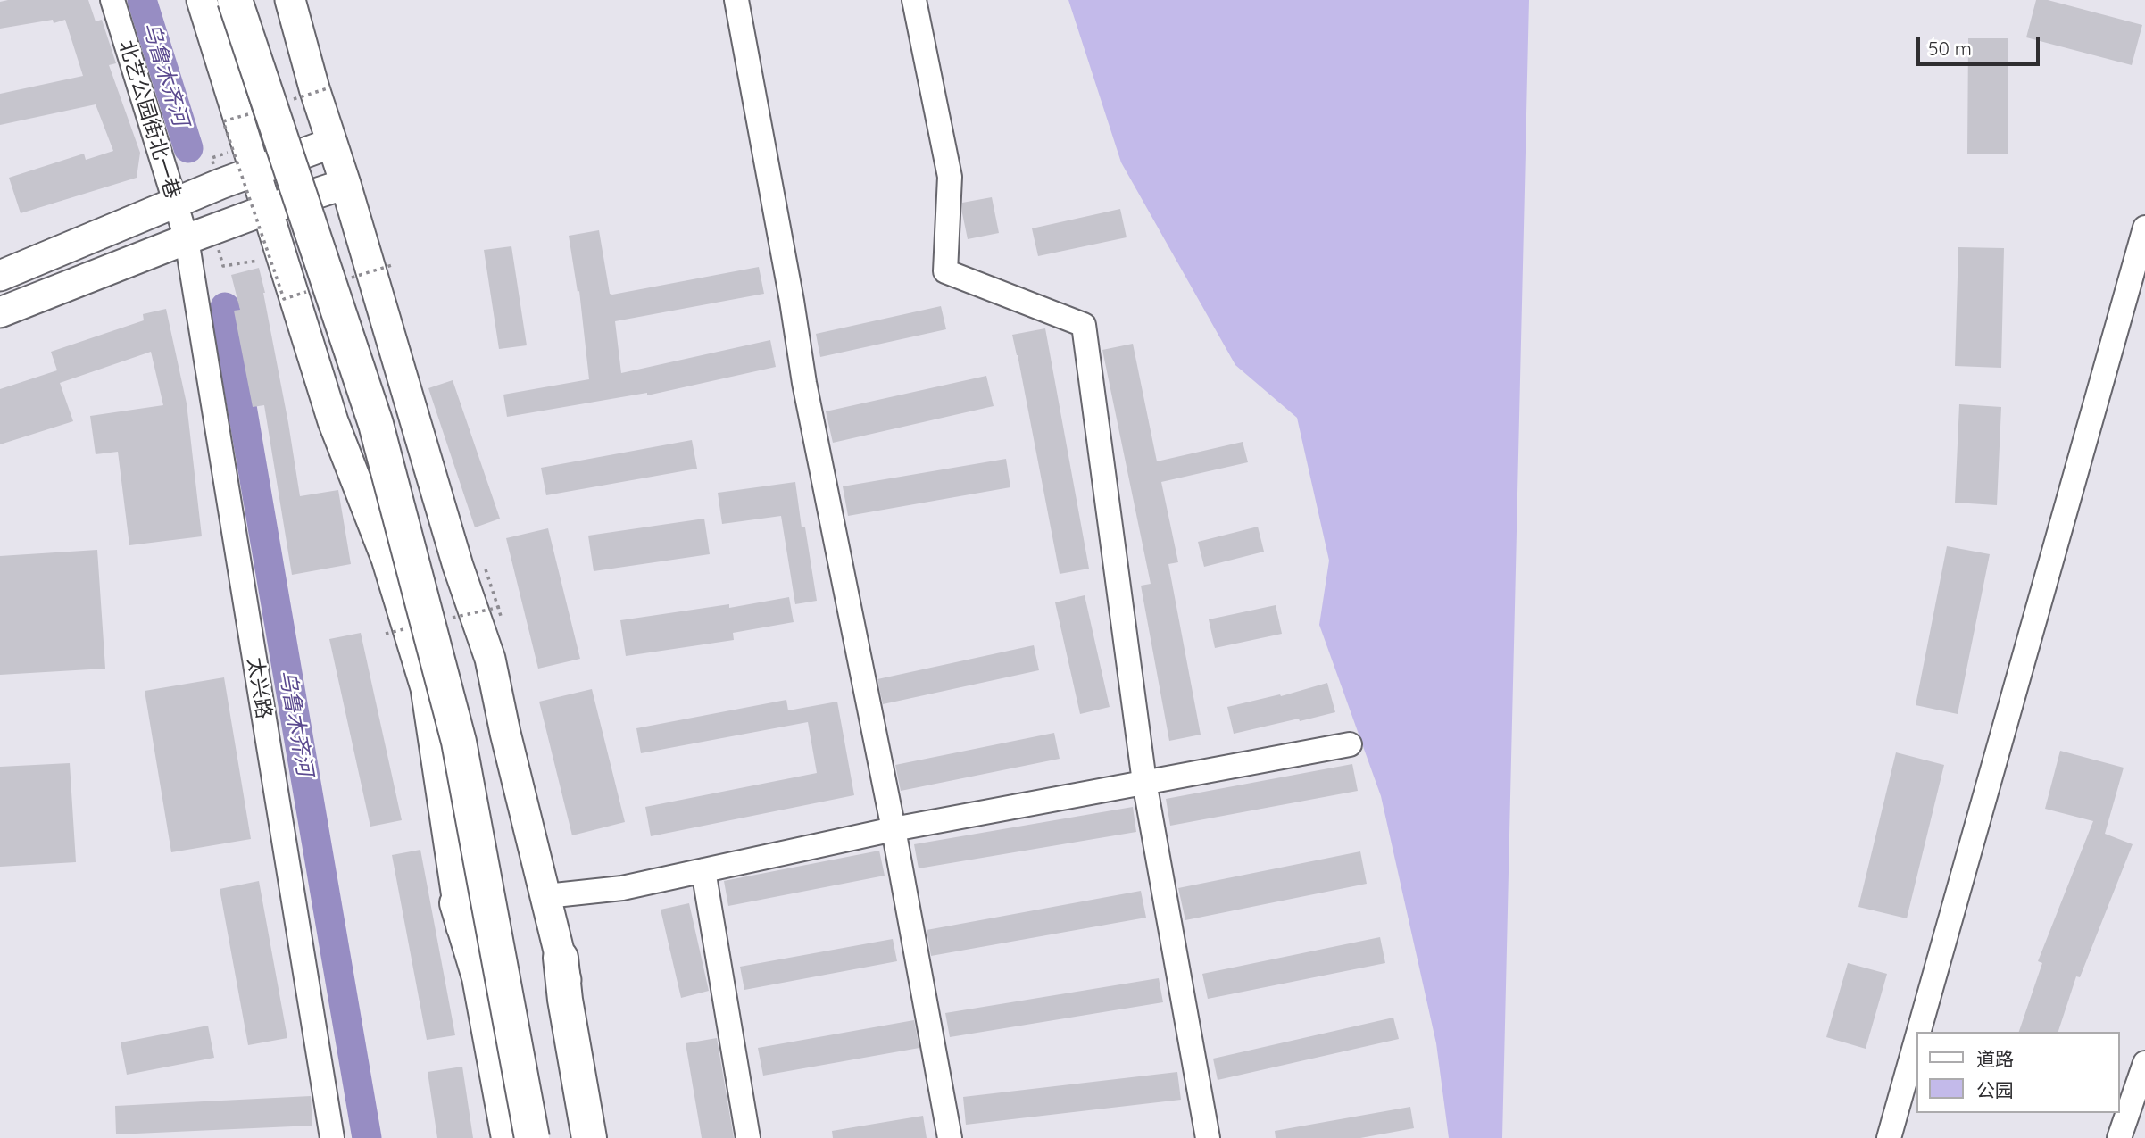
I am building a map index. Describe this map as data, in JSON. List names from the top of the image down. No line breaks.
{"streets":{"street":["北艺公园街北一巷","太兴路"]},"crossings":[["北艺公园街北一巷","太兴路"]],"water":["乌鲁木齐河"],"legend":["道路","公园"],"scale_bar":"50 m"}
